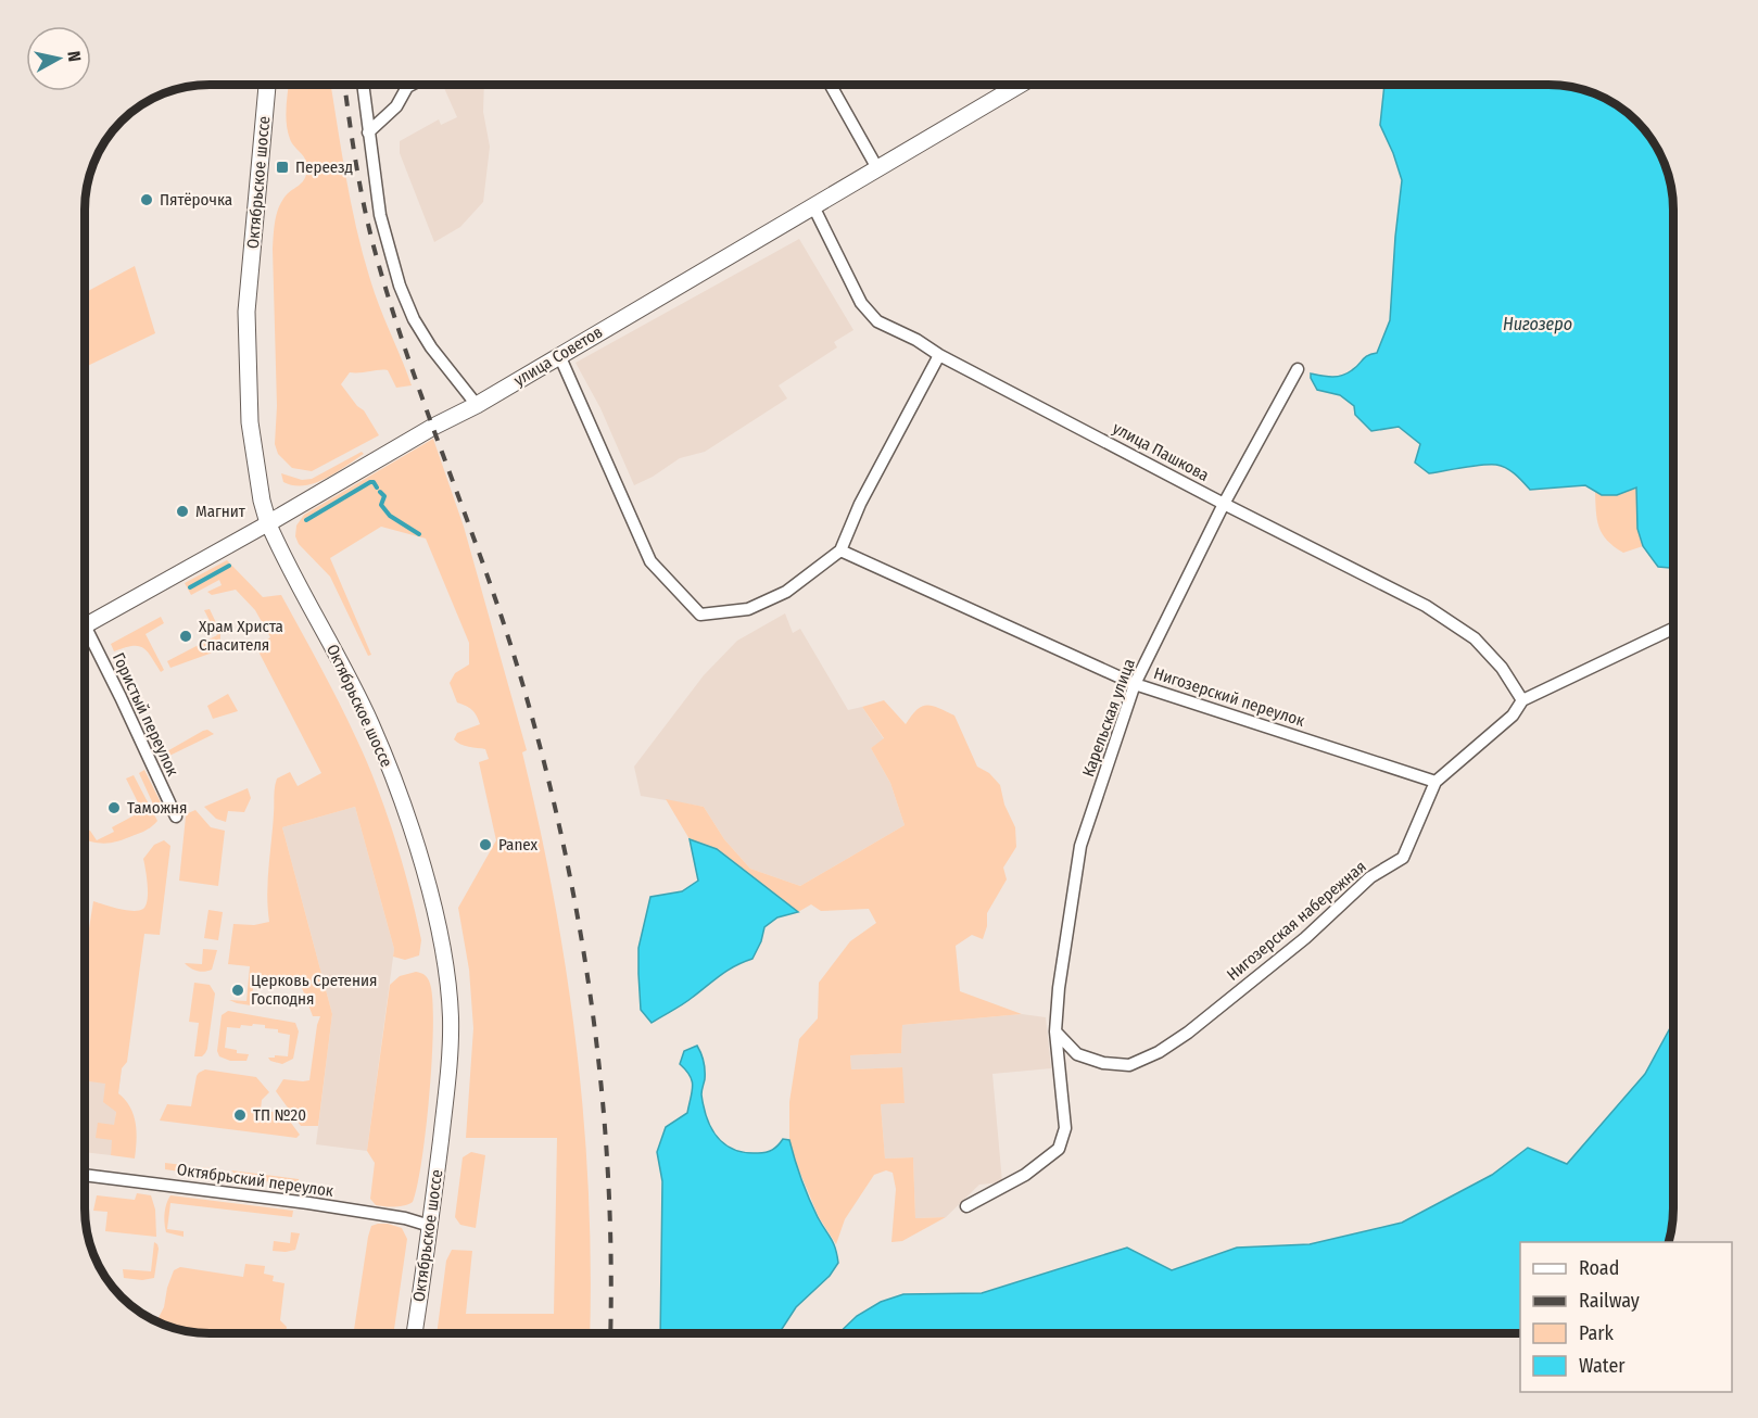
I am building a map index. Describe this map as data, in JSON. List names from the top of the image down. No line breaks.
{"streets":{"main road":["Октябрьское шоссе","улица Советов"],"street":["улица Пашкова","Нигозерский переулок","Гористый переулок","Карельская улица","Нигозерская набережная","Октябрьский переулок"]},"crossings":[["Октябрьское шоссе","улица Советов"],["Октябрьское шоссе","Октябрьский переулок"],["улица Советов","улица Пашкова"],["улица Пашкова","Карельская улица"],["улица Пашкова","Нигозерская набережная"],["Нигозерский переулок","Карельская улица"],["Нигозерский переулок","Нигозерская набережная"],["Карельская улица","Нигозерская набережная"]],"water":["Нигозеро"],"places":{"transit":["Переезд"],"other":["Пятёрочка","Магнит","Храм Христа Спасителя","Таможня","Panex","Церковь Сретения Господня","ТП №20"]},"legend":["Road","Railway","Park","Water"],"north":"right"}
